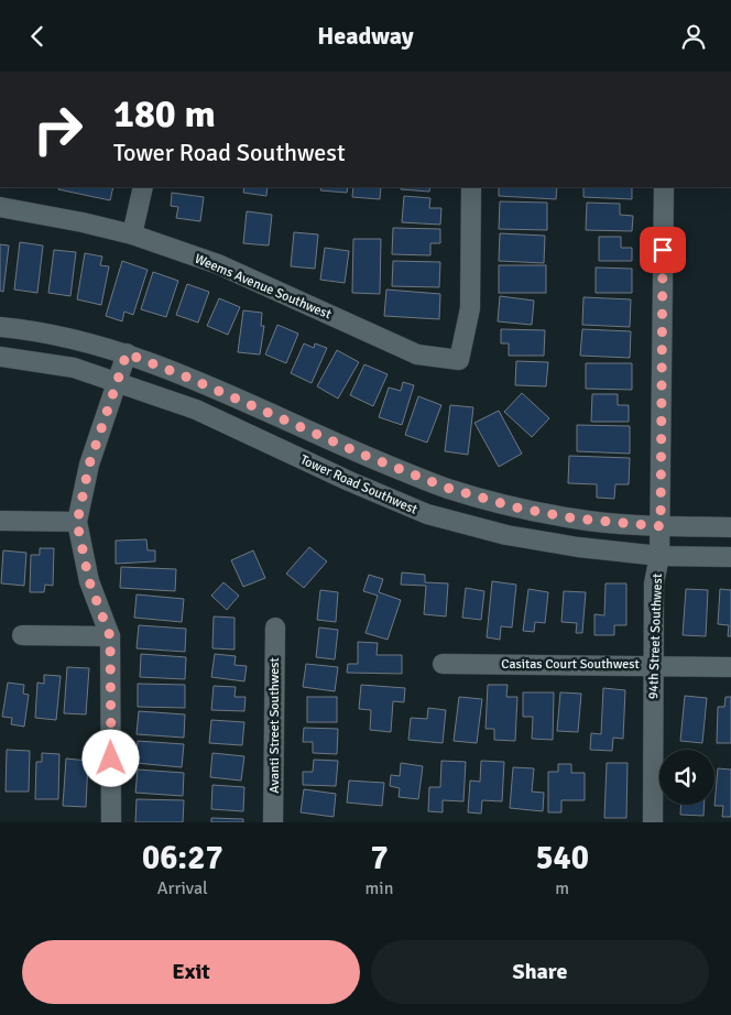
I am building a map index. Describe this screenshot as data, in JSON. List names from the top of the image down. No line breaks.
{"streets":{"street":["Weems Avenue Southwest","Tower Road Southwest","94th Street Southwest","Casitas Court Southwest","Avanti Street Southwest"]},"crossings":[["Tower Road Southwest","94th Street Southwest"],["94th Street Southwest","Casitas Court Southwest"]],"page":{"header":"Headway","turn":["180 m","Tower Road Southwest"],"eta":["06:27","Arrival","7","min","540","m"],"buttons":["Exit","Share"]}}
